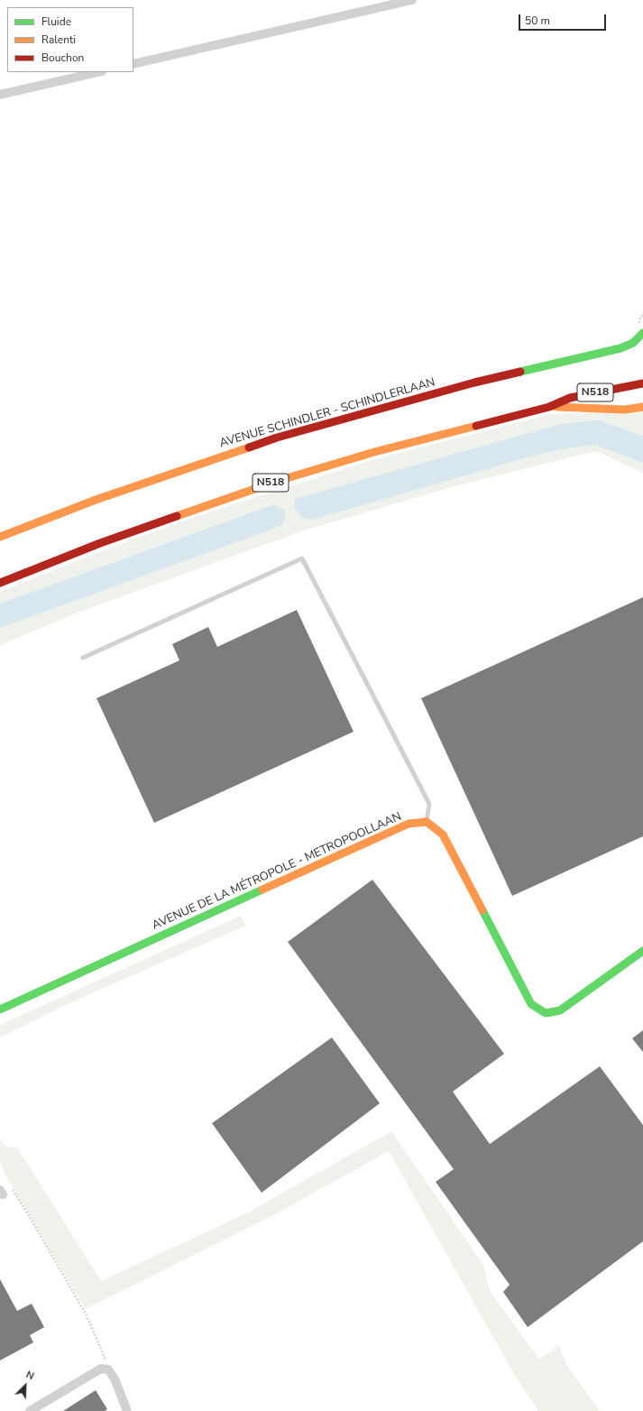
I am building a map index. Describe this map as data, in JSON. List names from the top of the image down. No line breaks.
{"streets":{"main road":["N518","AVENUE SCHINDLER - SCHINDLERLAAN","AVENUE DE LA MÉTROPOLE - METROPOOLLAAN"]},"legend":["Fluide","Ralenti","Bouchon"],"scale_bar":"50 m","north":"top right"}
